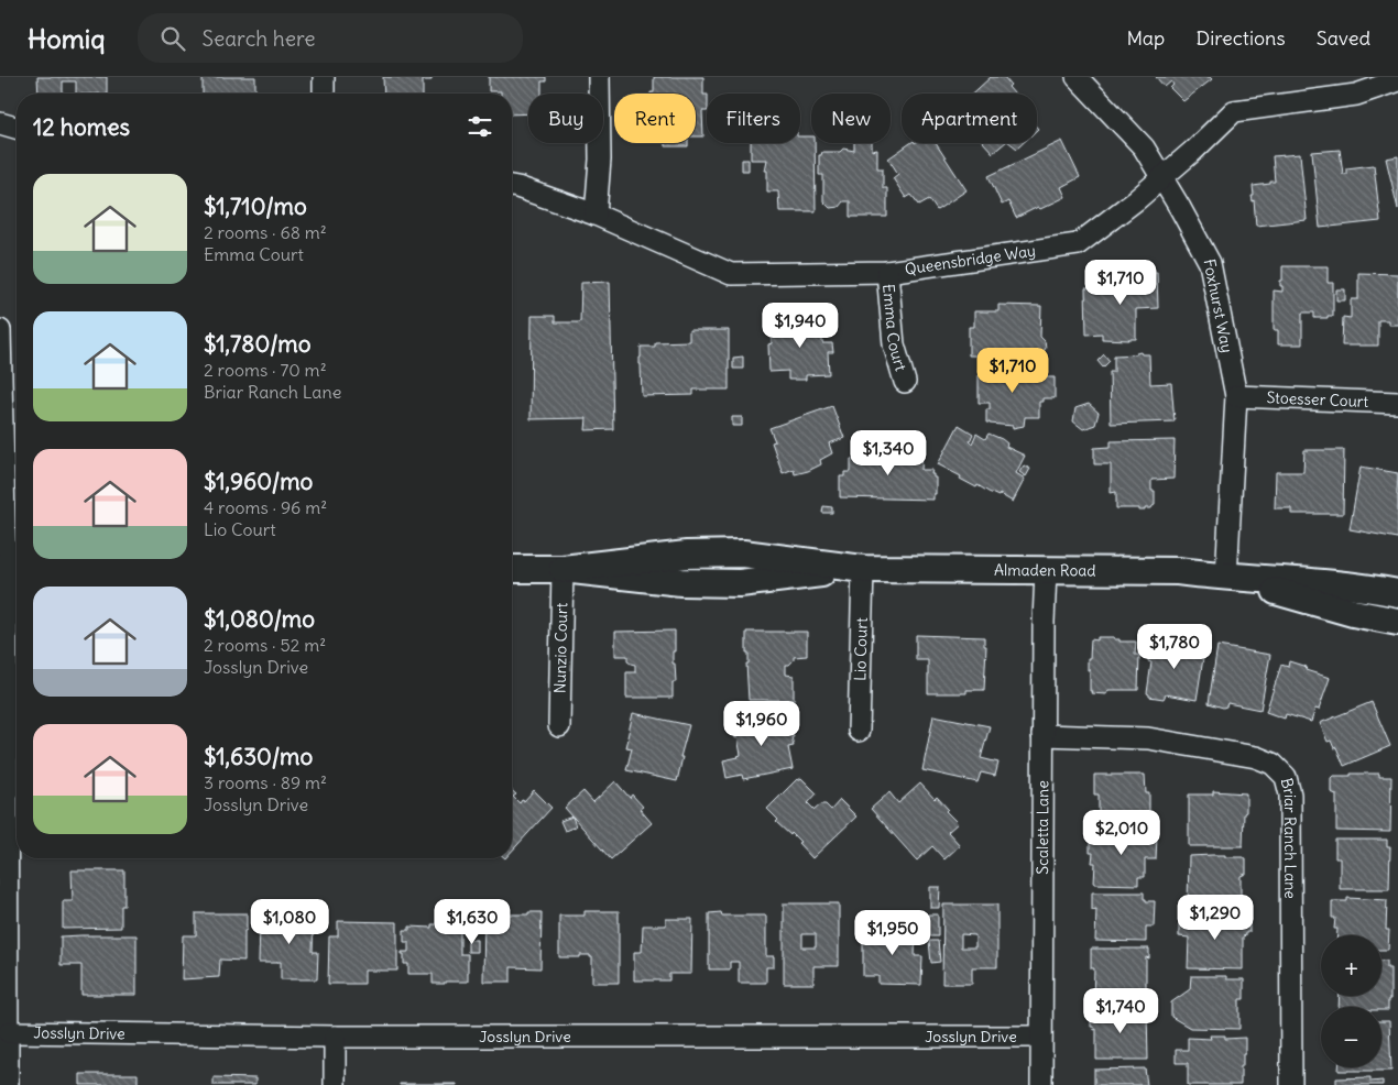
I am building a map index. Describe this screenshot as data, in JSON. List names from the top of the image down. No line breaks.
{"streets":{"street":["Queensbridge Way","Foxhurst Way","Emma Court","Stoesser Court","Almaden Road","Nunzio Court","Lio Court","Scaletta Lane","Briar Ranch Lane","Josslyn Drive"]},"crossings":[["Queensbridge Way","Foxhurst Way"],["Queensbridge Way","Emma Court"],["Foxhurst Way","Stoesser Court"],["Foxhurst Way","Almaden Road"],["Almaden Road","Nunzio Court"],["Almaden Road","Lio Court"],["Almaden Road","Scaletta Lane"],["Scaletta Lane","Briar Ranch Lane"],["Scaletta Lane","Josslyn Drive"]],"page":{"header":"Homiq","search":"Search here","nav":["Map","Directions","Saved"],"chip":["Buy","Rent","Filters","New","Apartment"],"heading":"12 homes","list":[{"name":"$1,710/mo","note":"2 rooms · 68 m² · Emma Court"},{"name":"$1,780/mo","note":"2 rooms · 70 m² · Briar Ranch Lane"},{"name":"$1,960/mo","note":"4 rooms · 96 m² · Lio Court"},{"name":"$1,080/mo","note":"2 rooms · 52 m² · Josslyn Drive"},{"name":"$1,630/mo","note":"3 rooms · 89 m² · Josslyn Drive"}],"price":["$1,710","$1,940","$1,710","$1,340","$1,780","$1,960","$2,010","$1,290","$1,080","$1,630","$1,950","$1,740"],"map_buttons":["+","−"]}}
